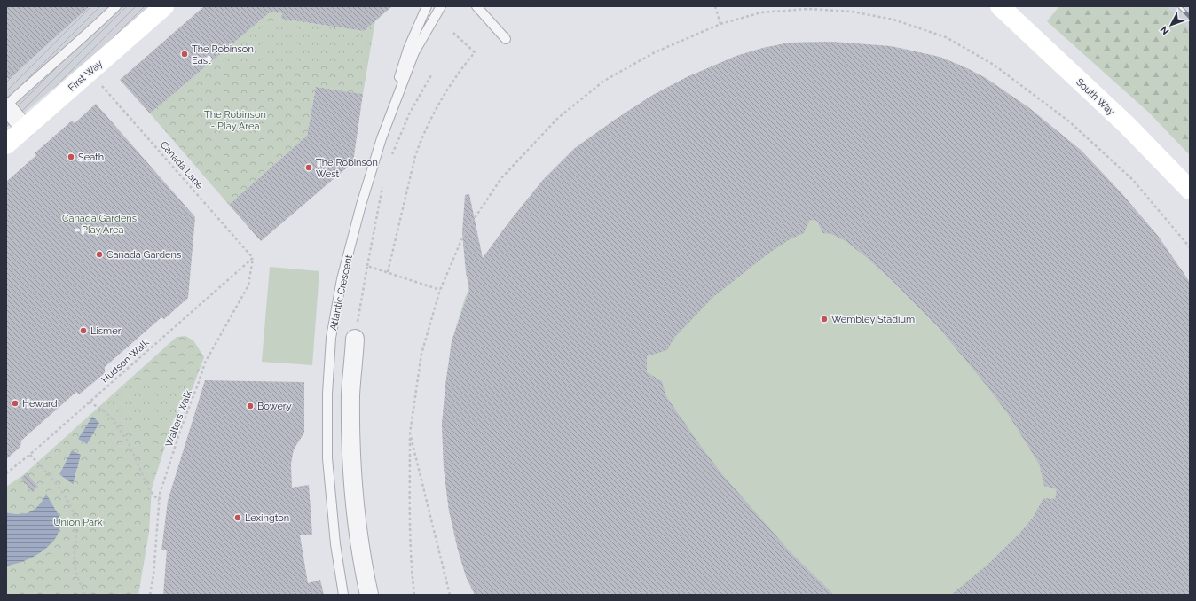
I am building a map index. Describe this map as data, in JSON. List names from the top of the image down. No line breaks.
{"streets":{"main road":["First Way","South Way"],"lane":["Atlantic Crescent"],"path":["Canada Lane","Hudson Walk","Walters Walk"]},"crossings":[["Canada Lane","Hudson Walk"],["Canada Lane","Walters Walk"],["Hudson Walk","Walters Walk"]],"parks":["The Robinson - Play Area","Canada Gardens - Play Area","Union Park"],"places":["The Robinson East","Seath","The Robinson West","Canada Gardens","Wembley Stadium","Lismer","Heward","Bowery","Lexington"],"north":"bottom left"}
